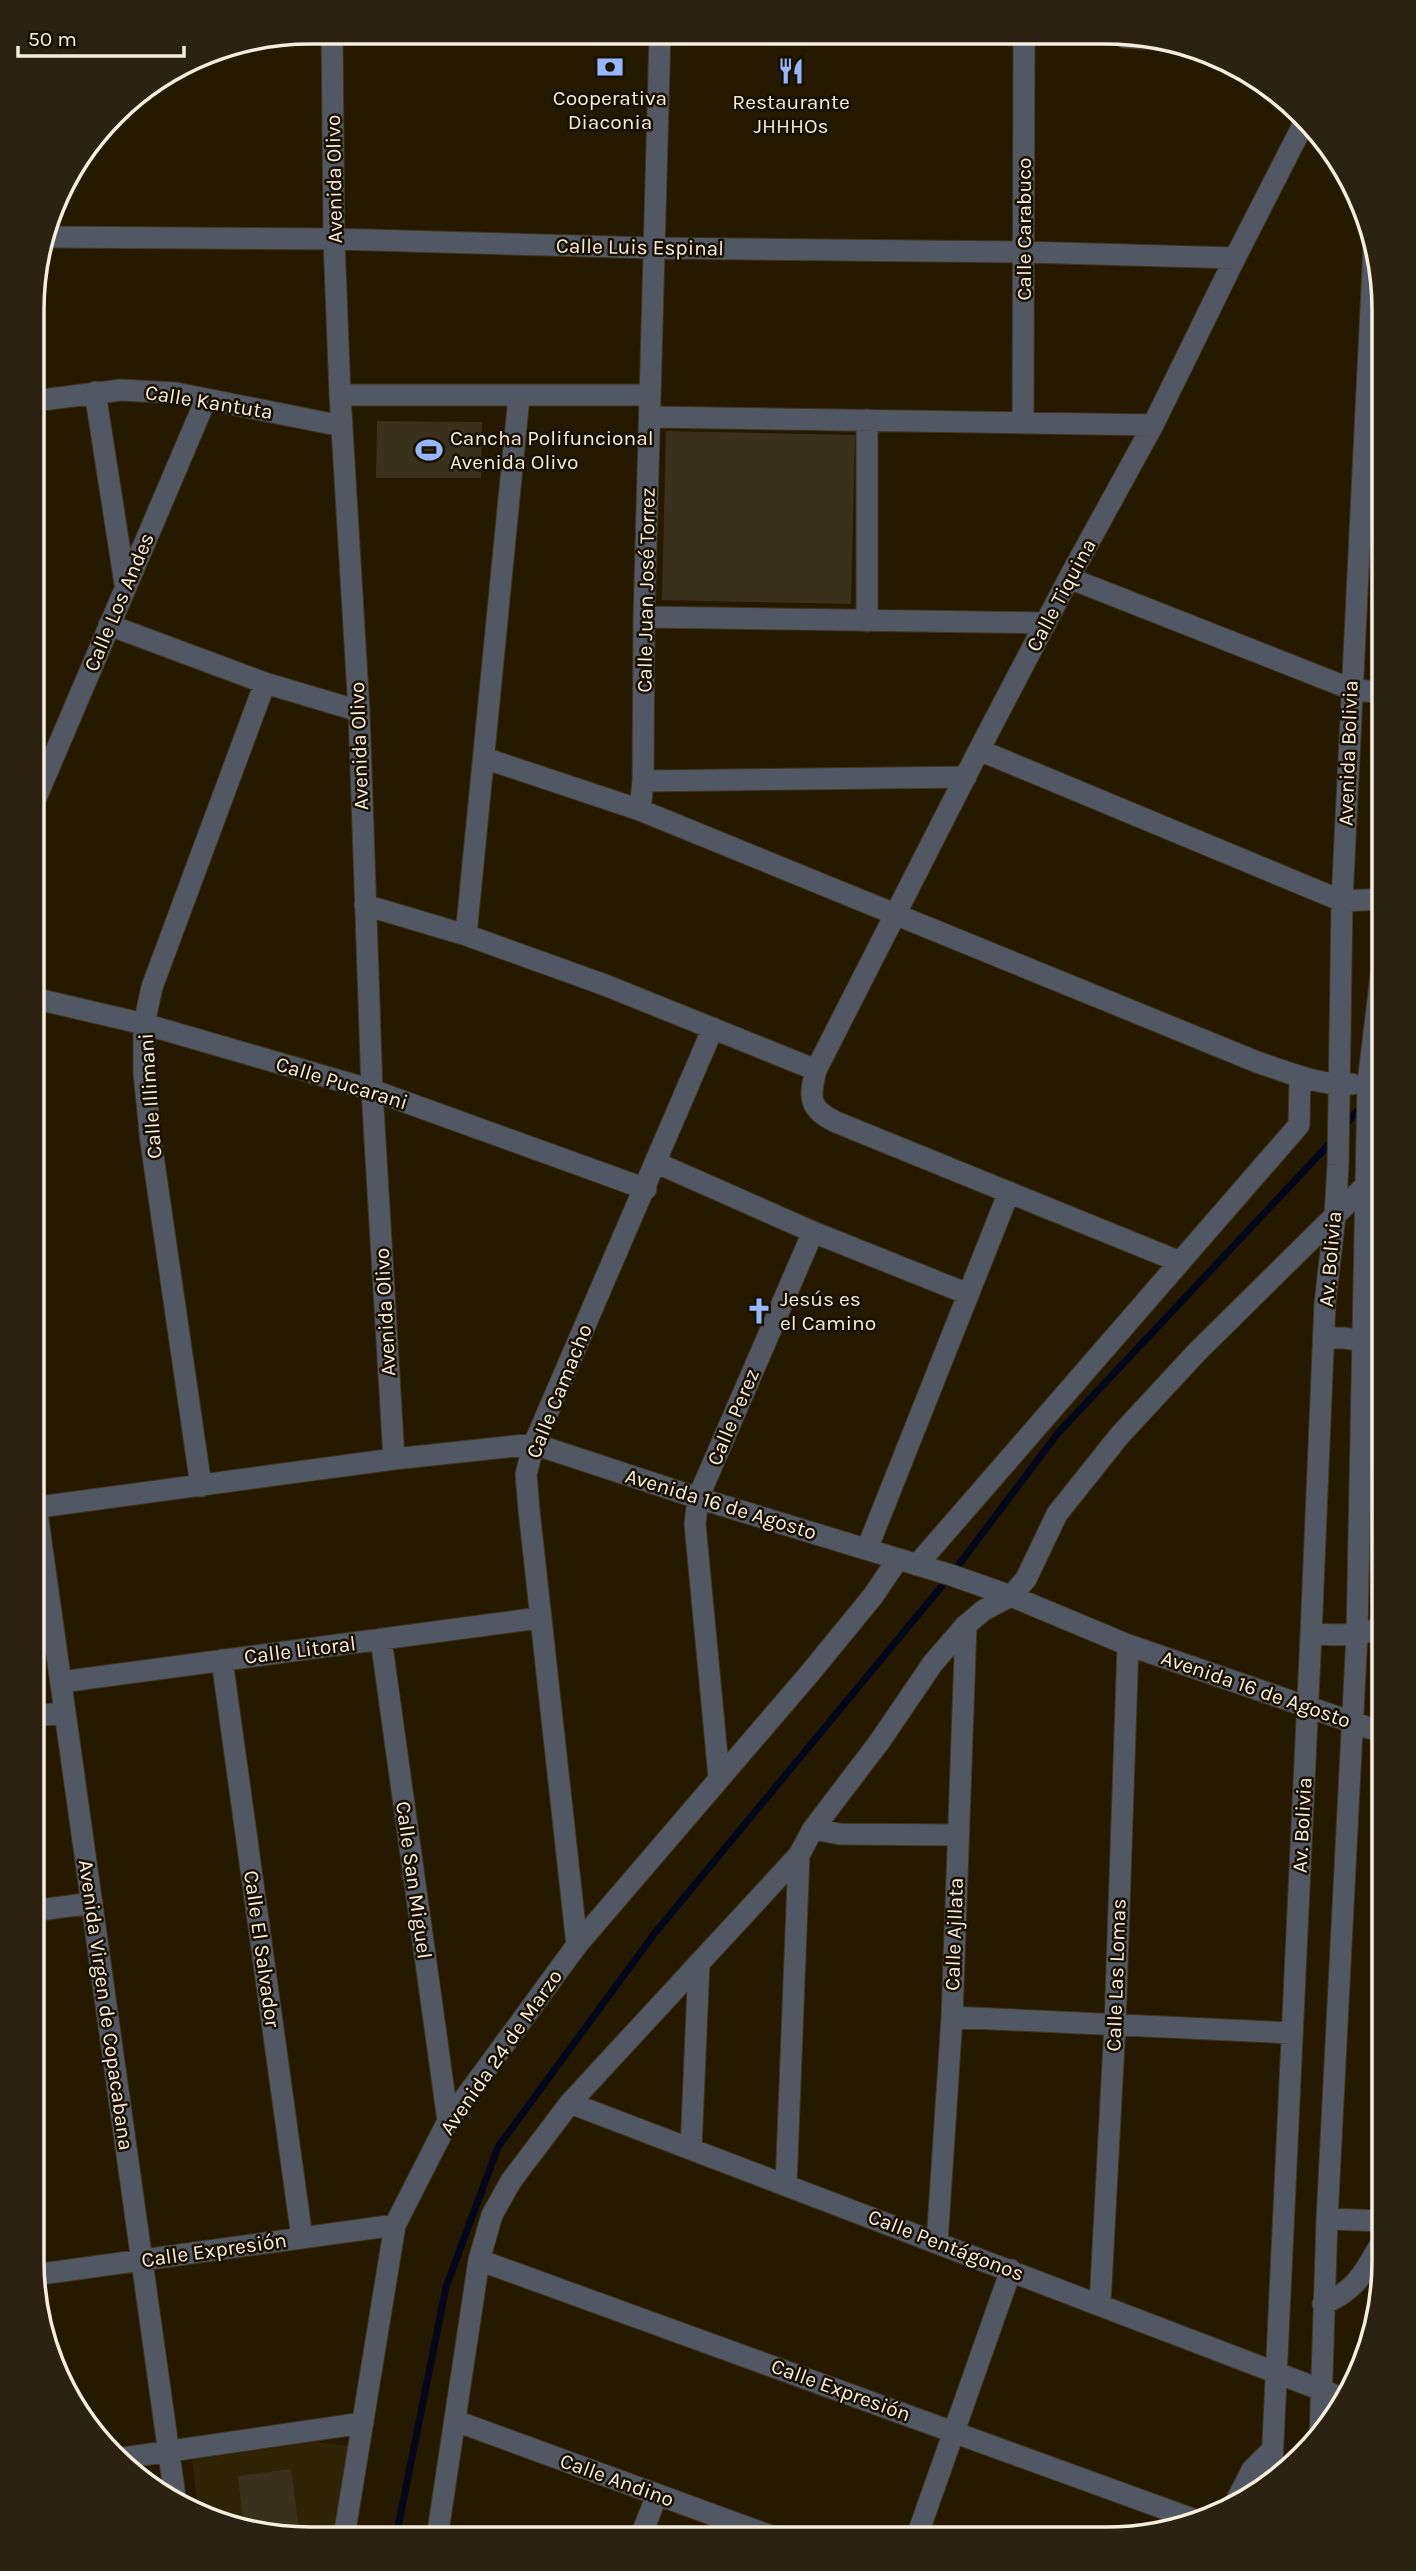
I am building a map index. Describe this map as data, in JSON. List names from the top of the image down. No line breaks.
{"streets":{"street":["Avenida Olivo","Calle Carabuco","Calle Luis Espinal","Calle Kantuta","Calle Juan José Torrez","Calle Tiquina","Calle Los Andes","Avenida Bolivia","Calle Pucarani","Calle Illimani","Av. Bolivia","Calle Camacho","Calle Perez","Avenida 16 de Agosto","Calle Litoral","Calle San Miguel","Calle Ajllata","Calle El Salvador","Calle Las Lomas","Avenida Virgen de Copacabana","Avenida 24 de Marzo","Calle Pentágonos","Calle Expresión","Calle Andino"]},"crossings":[["Avenida Olivo","Calle Luis Espinal"],["Avenida Olivo","Calle Kantuta"],["Avenida Olivo","Calle Pucarani"],["Avenida Olivo","Avenida 16 de Agosto"],["Calle Carabuco","Calle Luis Espinal"],["Calle Luis Espinal","Calle Juan José Torrez"],["Calle Luis Espinal","Calle Tiquina"],["Calle Kantuta","Calle Los Andes"],["Avenida Bolivia","Av. Bolivia"],["Calle Pucarani","Calle Illimani"],["Calle Pucarani","Calle Camacho"],["Calle Illimani","Avenida 16 de Agosto"],["Av. Bolivia","Avenida 16 de Agosto"],["Av. Bolivia","Calle Pentágonos"],["Calle Camacho","Avenida 16 de Agosto"],["Calle Camacho","Calle Litoral"],["Calle Camacho","Avenida 24 de Marzo"],["Calle Perez","Avenida 16 de Agosto"],["Calle Perez","Avenida 24 de Marzo"],["Avenida 16 de Agosto","Calle Las Lomas"],["Avenida 16 de Agosto","Avenida 24 de Marzo"],["Calle Litoral","Calle San Miguel"],["Calle Litoral","Calle El Salvador"],["Calle Litoral","Avenida Virgen de Copacabana"],["Calle San Miguel","Avenida 24 de Marzo"],["Calle Ajllata","Calle Pentágonos"],["Calle El Salvador","Calle Expresión"],["Calle Las Lomas","Calle Pentágonos"],["Avenida Virgen de Copacabana","Calle Expresión"],["Avenida 24 de Marzo","Calle Expresión"]],"places":{"bank":["Cooperativa Diaconia"],"restaurant":["Restaurante JHHHOs"],"sports":["Cancha Polifuncional Avenida Olivo"],"church":["Jesús es el Camino"]},"scale_bar":"50 m"}
